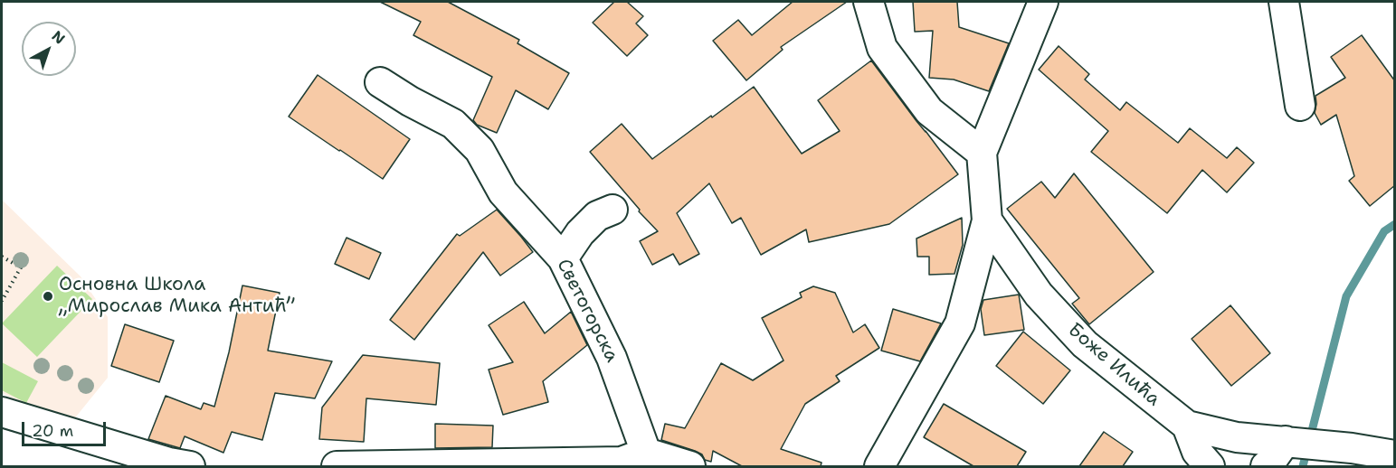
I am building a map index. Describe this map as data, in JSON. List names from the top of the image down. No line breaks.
{"streets":{"street":["Светогорска","Боже Илића"]},"places":["Основна Школа „Мирослав Мика Антић”"],"scale_bar":"20 m","north":"top right"}
